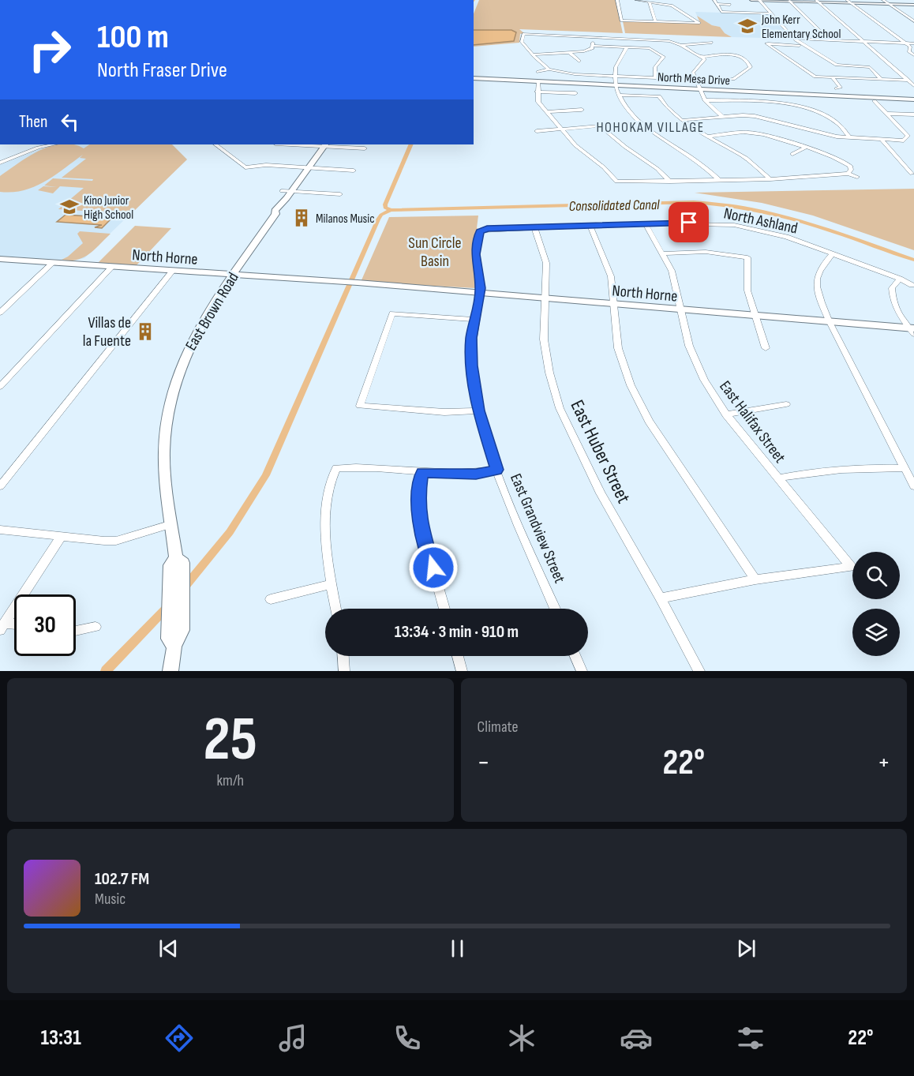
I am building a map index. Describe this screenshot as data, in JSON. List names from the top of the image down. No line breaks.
{"streets":{"main road":["North Mesa Drive","North Horne","East Brown Road"],"street":["North Ashland","East Halifax Street","East Huber Street","East Grandview Street"]},"crossings":[["North Ashland","East Halifax Street"],["North Ashland","East Huber Street"],["North Ashland","East Grandview Street"],["North Horne","East Brown Road"],["North Horne","East Halifax Street"],["North Horne","East Huber Street"],["North Horne","East Grandview Street"]],"districts":["HOHOKAM VILLAGE"],"water":["Consolidated Canal"],"parks":["Sun Circle Basin"],"places":{"school or university":["John Kerr Elementary School","Kino Junior High School"],"building":["Milanos Music","Villas de la Fuente"]},"page":{"turn":["100 m","North Fraser Drive"],"then":"Then","limit":"30","trip":"13:34 · 3 min · 910 m","tile":[["25","km/h"],"Climate"],"heat":["−","22°","+"],"song":["102.7 FM","Music"],"tabs":["13:31","22°"]}}
